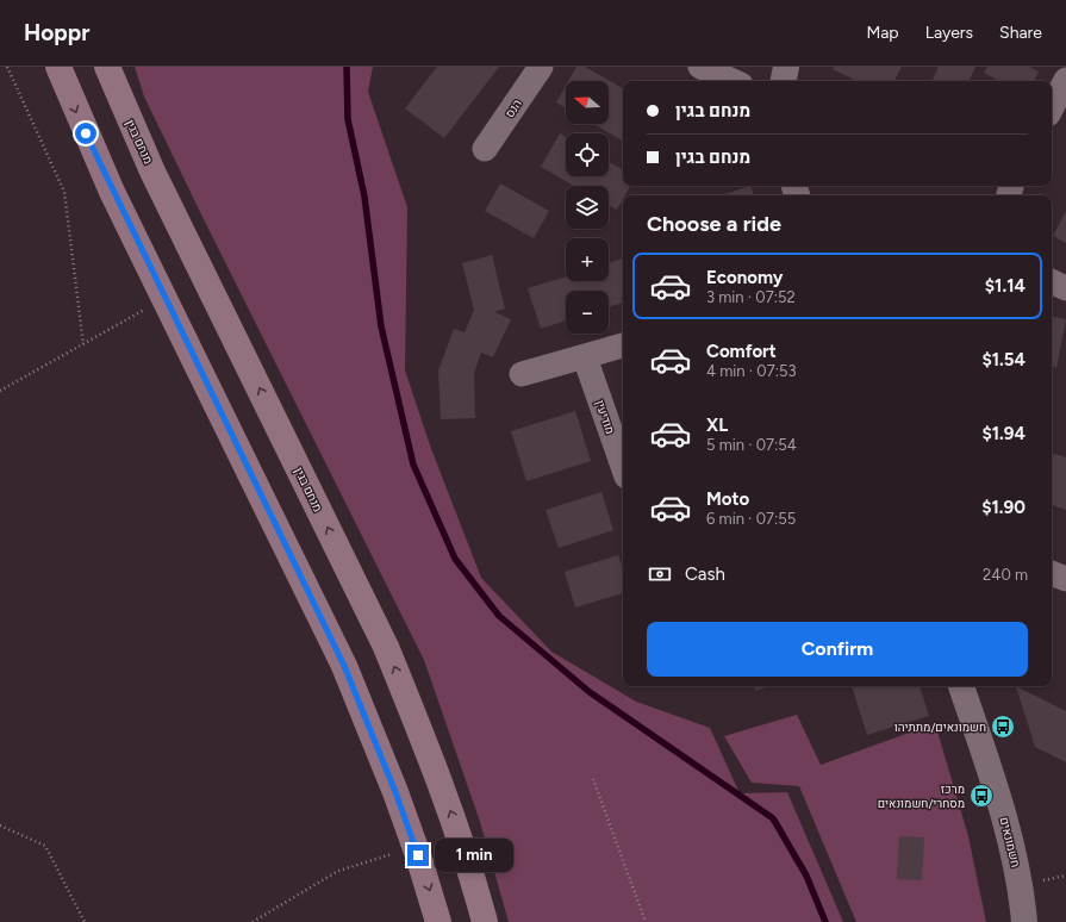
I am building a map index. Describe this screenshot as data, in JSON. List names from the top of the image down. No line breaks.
{"streets":{"main road":["מנחם בגין"],"street":["הנס","מודיעין","חשמונאים"]},"places":{"bus stop":["חשמונאים/מתתיהו","מרכז מסחרי/חשמונאים"]},"north":"left","page":{"header":"Hoppr","nav":["Map","Layers","Share"],"map_buttons":["+","−"],"banner":["מנחם בגין","מנחם בגין"],"heading":"Choose a ride","list":[{"name":"Economy","note":"3 min · 07:52","value":"$1.14"},{"name":"Comfort","note":"4 min · 07:53","value":"$1.54"},{"name":"XL","note":"5 min · 07:54","value":"$1.94"},{"name":"Moto","note":"6 min · 07:55","value":"$1.90"}],"pay":["Cash","240 m"],"buttons":"Confirm","bubble":"1 min"}}
